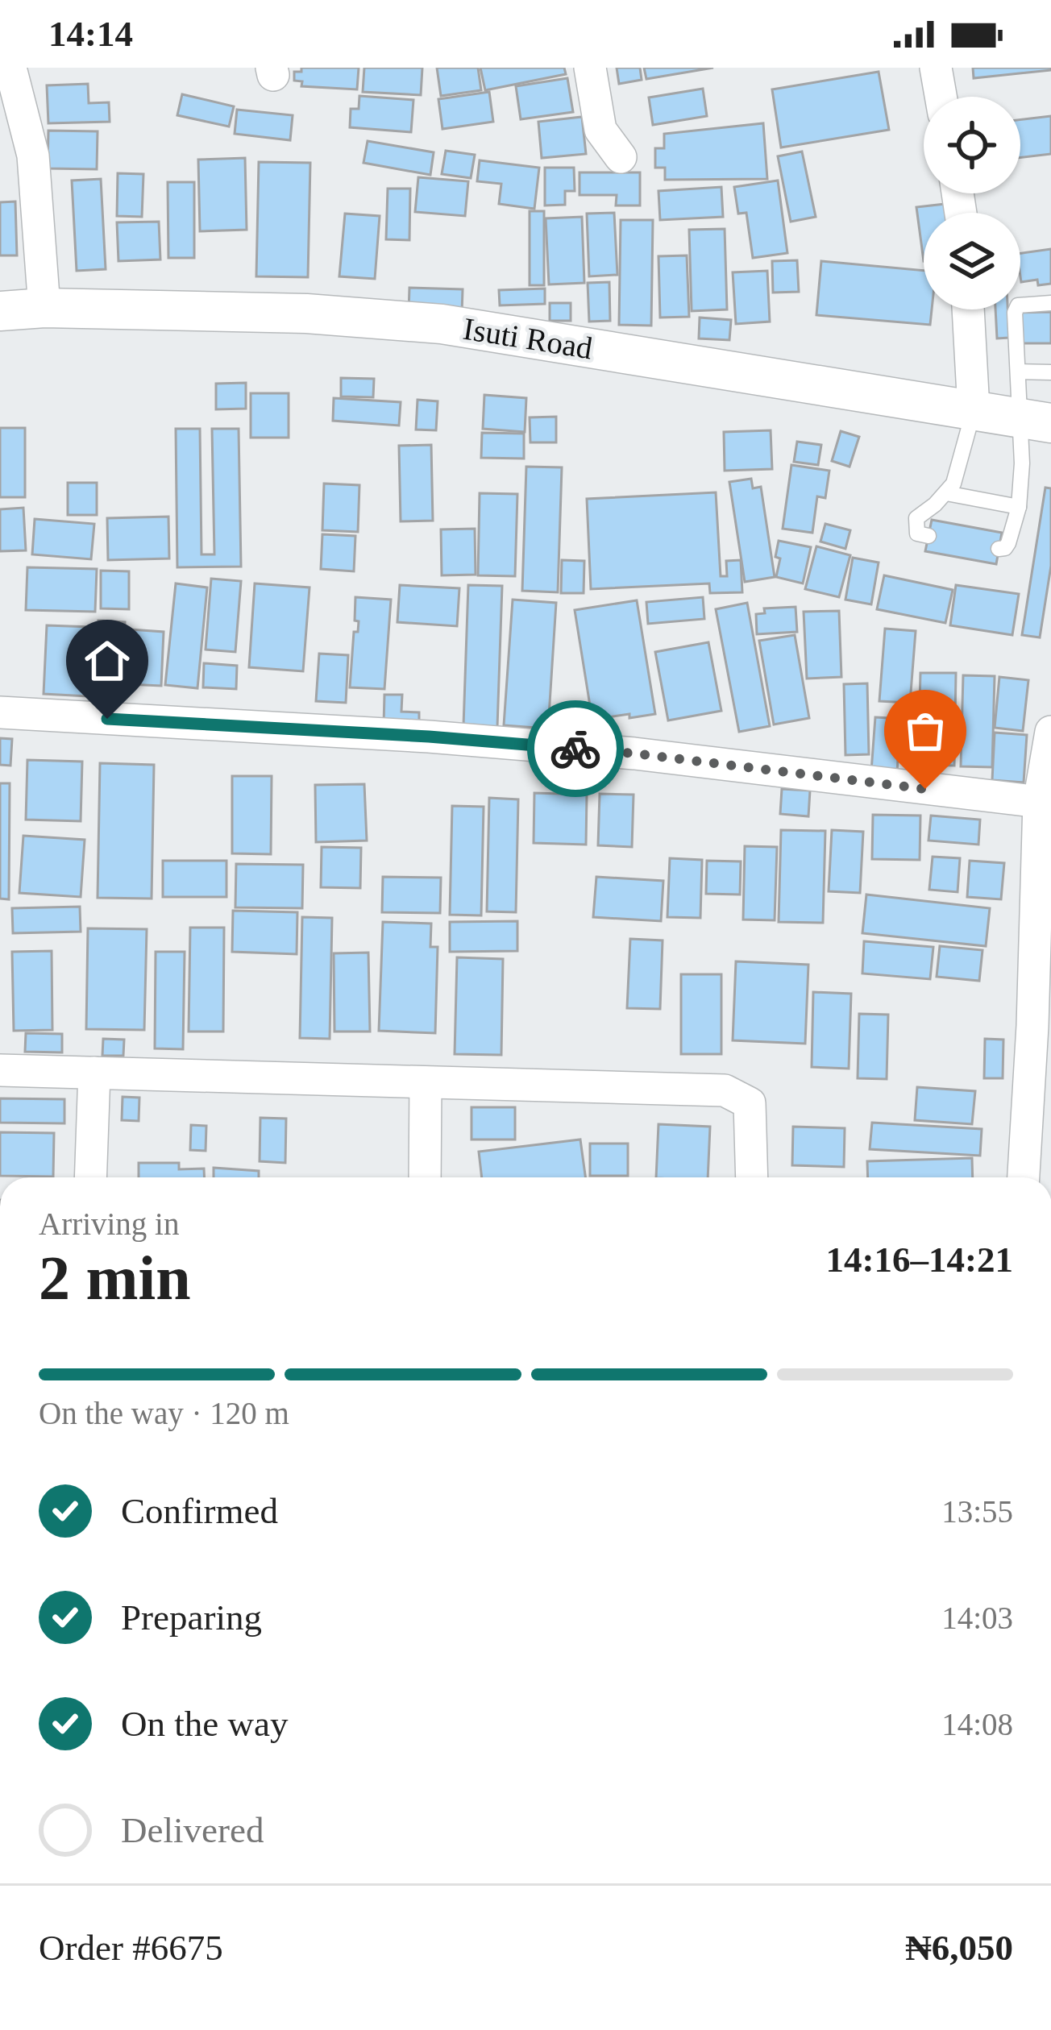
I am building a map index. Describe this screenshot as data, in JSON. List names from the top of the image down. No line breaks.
{"streets":{"street":["Isuti Road"]},"page":{"status":"14:14","heading":["2 min","Arriving in","14:16–14:21"],"panel":["Order #6675","₦6,050"],"bar":"On the way · 120 m","list":[["Confirmed","13:55"],["Preparing","14:03"],["On the way","14:08"],"Delivered"]}}
